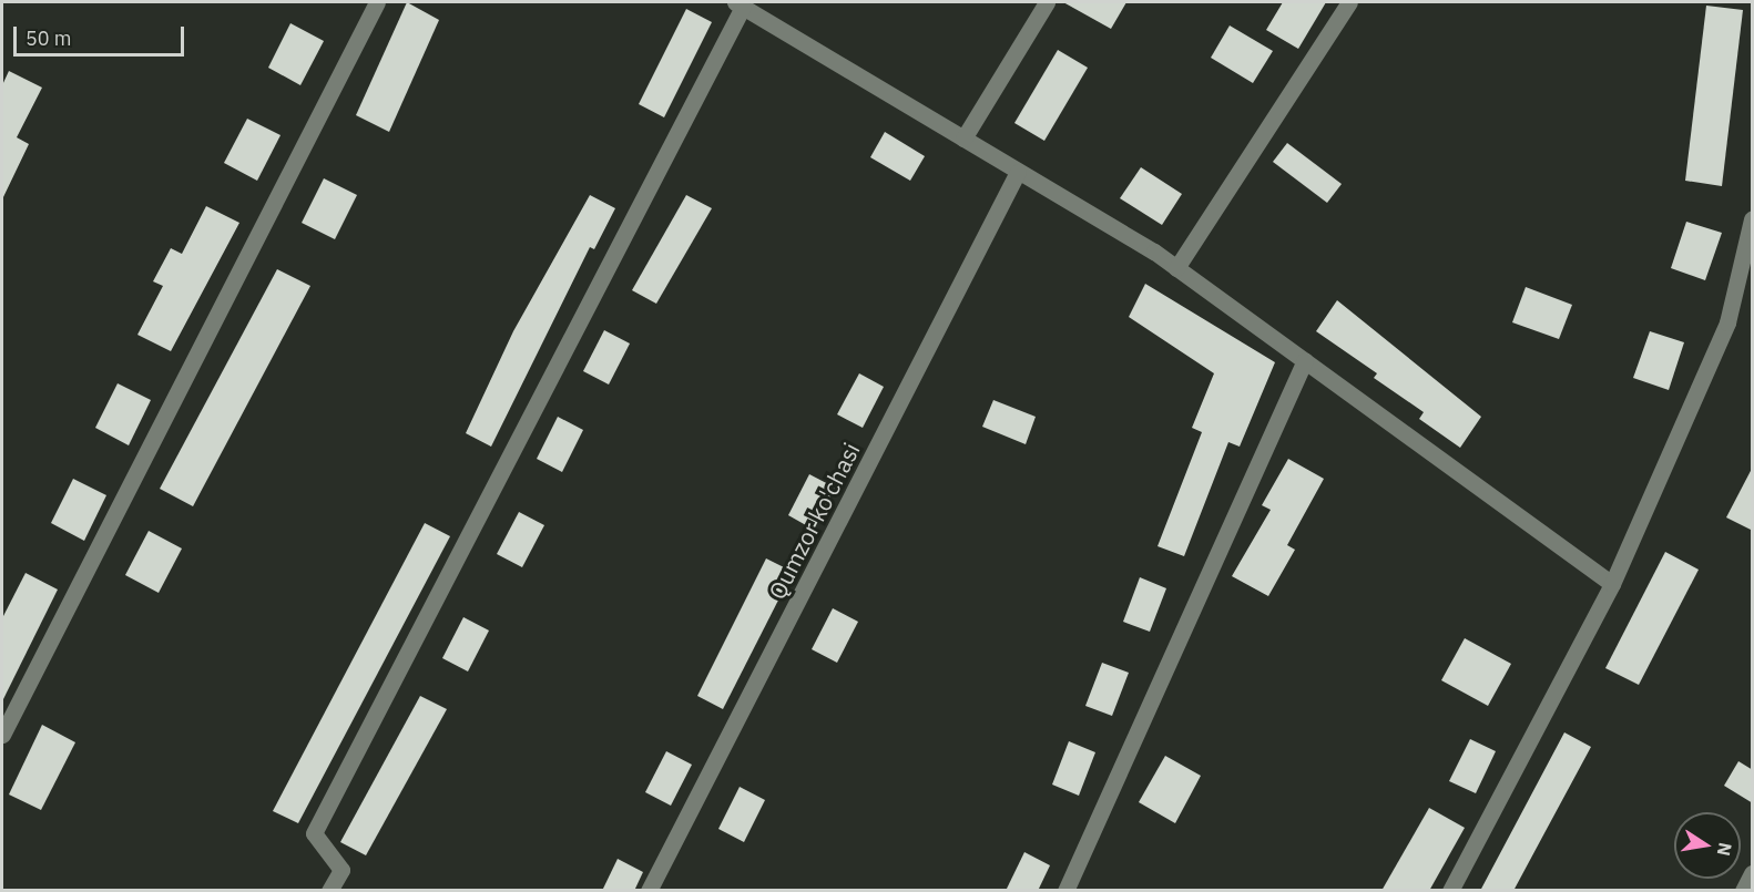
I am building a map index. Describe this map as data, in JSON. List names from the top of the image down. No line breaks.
{"streets":{"street":["Qumzor ko'chasi"]},"scale_bar":"50 m","north":"right"}
